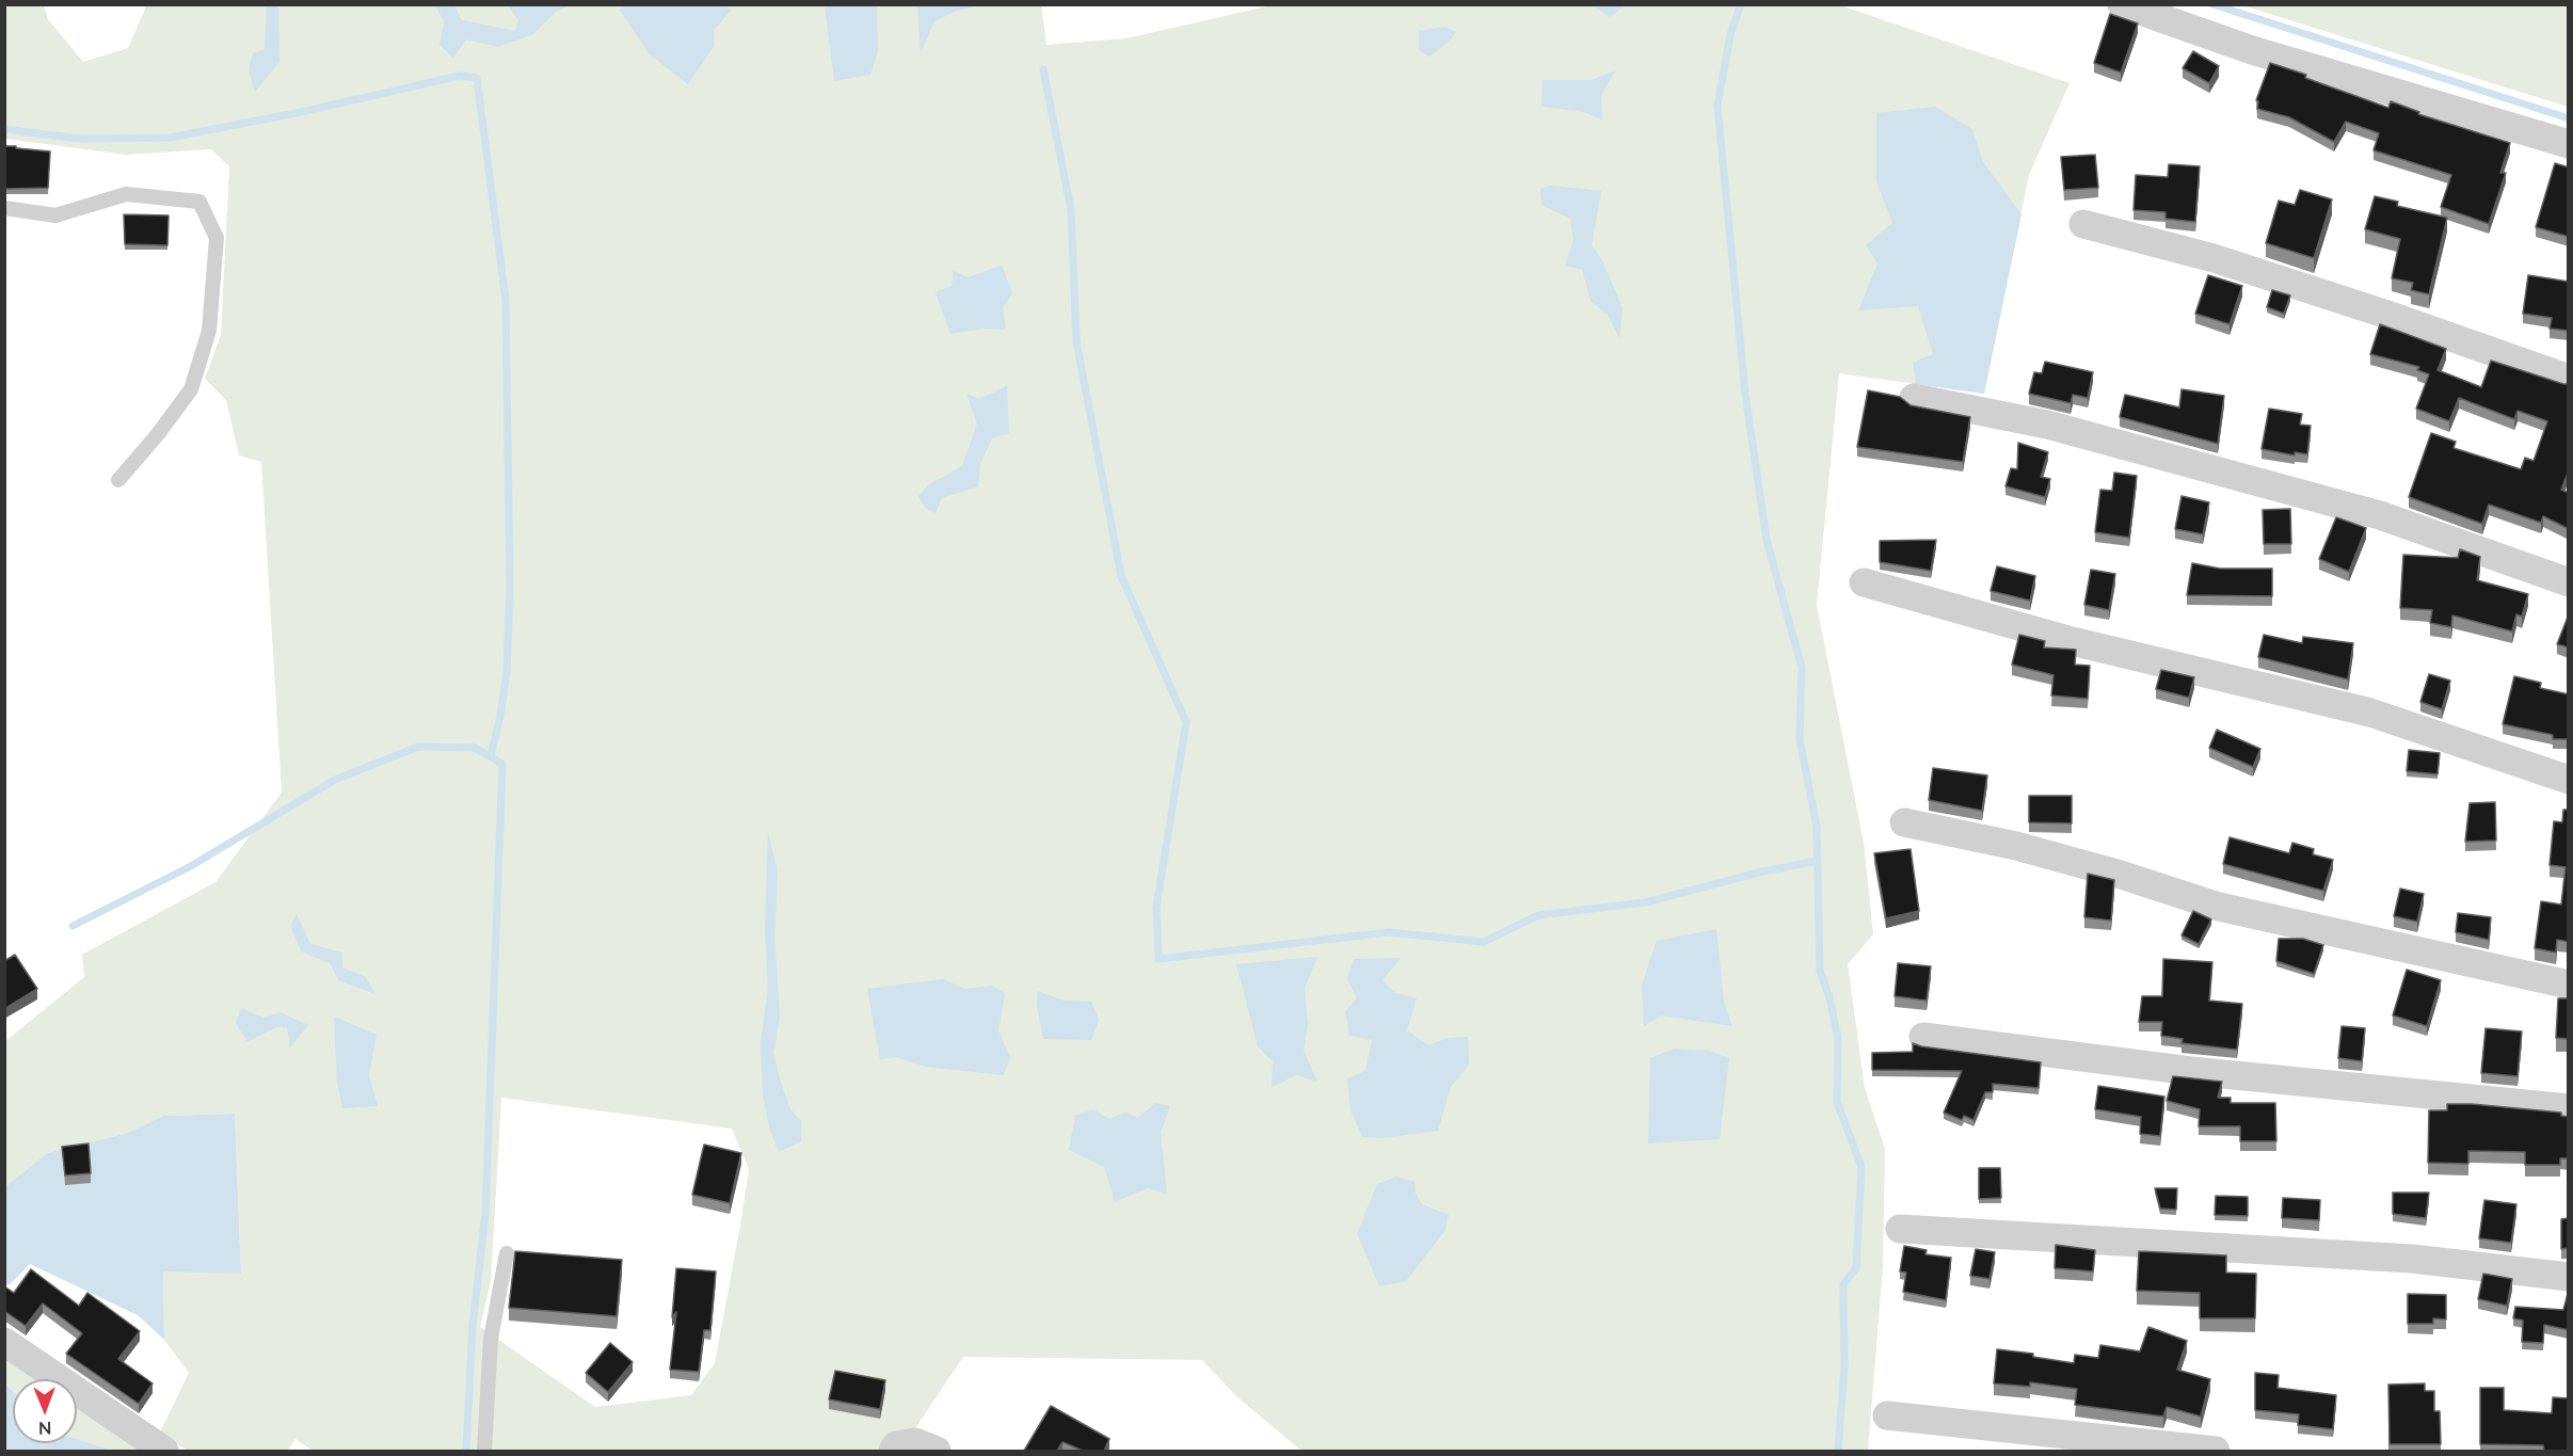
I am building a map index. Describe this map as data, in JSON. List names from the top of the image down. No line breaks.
{"north":"bottom"}
